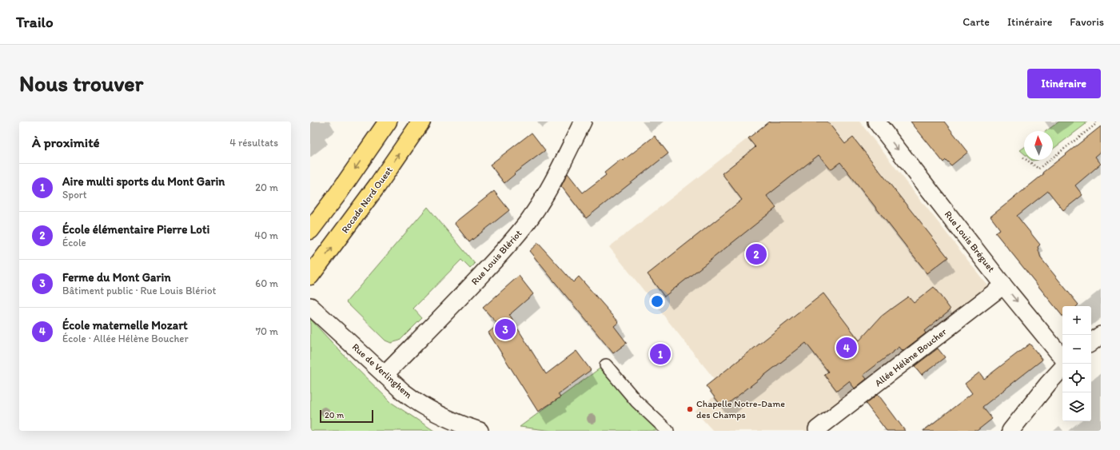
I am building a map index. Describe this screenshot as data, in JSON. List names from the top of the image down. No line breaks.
{"streets":{"highway":["Rocade Nord Ouest"],"street":["Rue Louis Bréguet","Rue Louis Blériot","Allée Hélène Boucher","Rue de Verlinghem"]},"crossings":[["Rue Louis Bréguet","Allée Hélène Boucher"],["Rue Louis Blériot","Rue de Verlinghem"]],"one_way":["Rue Louis Bréguet"],"places":["Chapelle Notre-Dame des Champs"],"scale_bar":"20 m","north":"top","page":{"header":"Trailo","nav":["Carte","Itinéraire","Favoris"],"buttons":"Itinéraire","title":"Nous trouver","heading":["À proximité","4 résultats"],"list":[{"mark":"1","name":"Aire multi sports du Mont Garin","note":"Sport","value":"20 m"},{"mark":"2","name":"École élémentaire Pierre Loti","note":"École","value":"40 m"},{"mark":"3","name":"Ferme du Mont Garin","note":"Bâtiment public · Rue Louis Blériot","value":"60 m"},{"mark":"4","name":"École maternelle Mozart","note":"École · Allée Hélène Boucher","value":"70 m"}],"pins":["2","3","4","1"],"map_buttons":["+","−"],"scale":"20 m"}}
